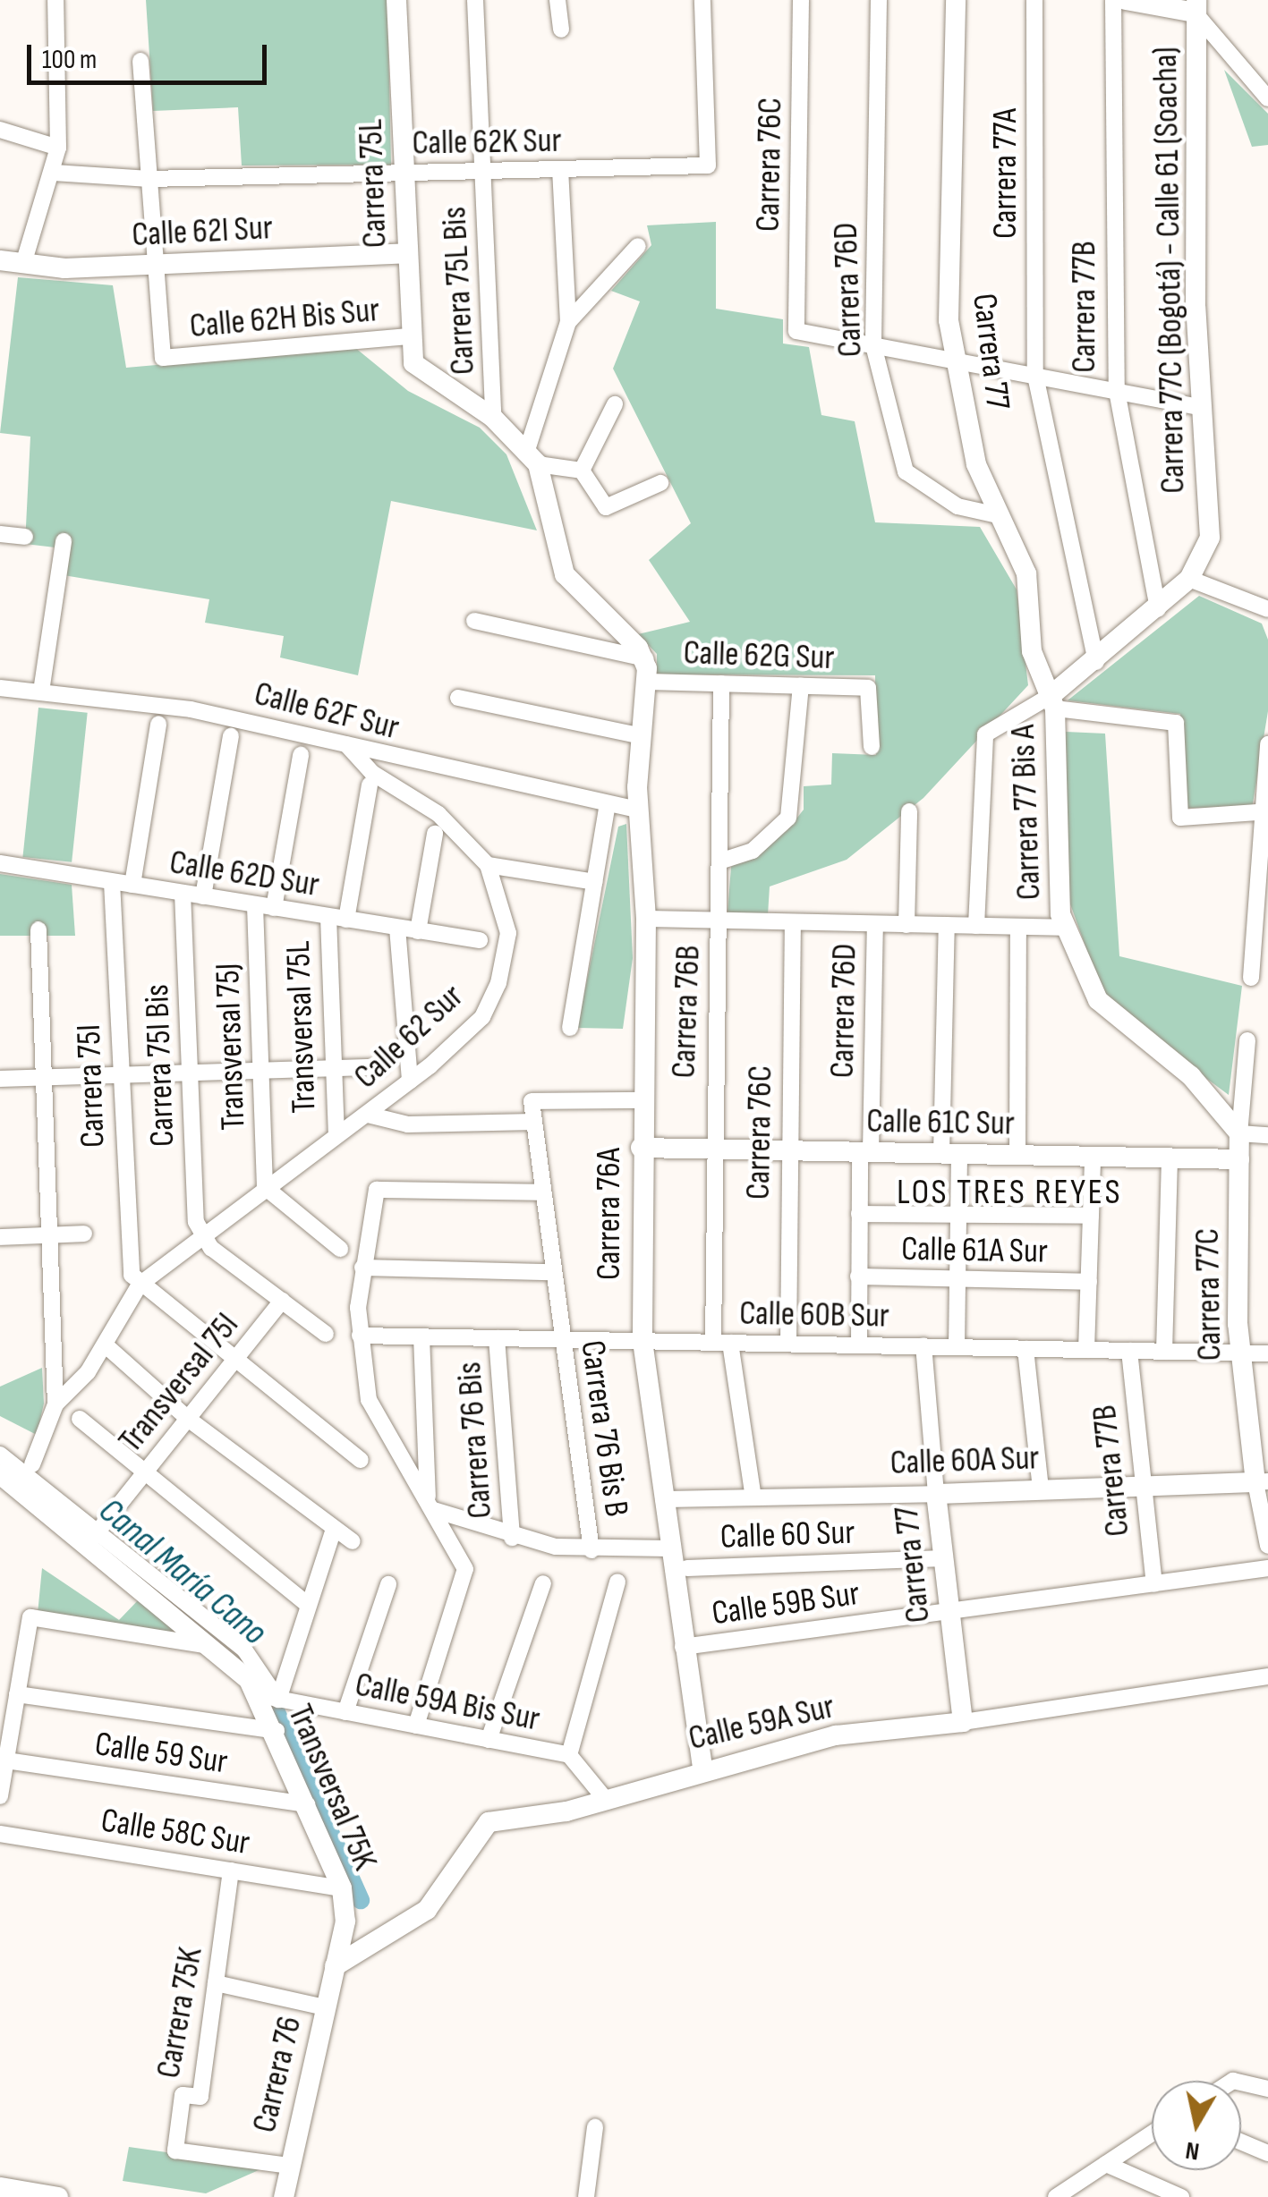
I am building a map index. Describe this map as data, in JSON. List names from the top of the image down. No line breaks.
{"streets":{"street":["Calle 62K Sur","Carrera 76C","Carrera 77A","Carrera 75L","Calle 62I Sur","Carrera 77C (Bogotá) - Calle 61 (Soacha)","Carrera 76D","Carrera 75L Bis","Carrera 77B","Calle 62H Bis Sur","Carrera 77","Calle 62G Sur","Calle 62F Sur","Carrera 77 Bis A","Calle 62D Sur","Carrera 76B","Transversal 75L","Calle 62 Sur","Transversal 75J","Carrera 75I Bis","Carrera 75I","Calle 61C Sur","Carrera 76A","Calle 61A Sur","Carrera 77C","Calle 60B Sur","Transversal 75I","Carrera 76 Bis B","Carrera 76 Bis","Calle 60A Sur","Calle 60 Sur","Calle 59B Sur","Calle 59A Bis Sur","Calle 59A Sur","Calle 59 Sur","Transversal 75K","Calle 58C Sur","Carrera 75K","Carrera 76"]},"crossings":[["Calle 62K Sur","Carrera 75L"],["Calle 62K Sur","Carrera 75L Bis"],["Carrera 76C","Carrera 76D"],["Carrera 76C","Calle 61C Sur"],["Carrera 76C","Calle 60B Sur"],["Carrera 75L","Calle 62I Sur"],["Carrera 75L","Carrera 75L Bis"],["Carrera 75L","Calle 62H Bis Sur"],["Calle 62I Sur","Calle 62H Bis Sur"],["Carrera 76D","Carrera 77"],["Carrera 76D","Calle 61C Sur"],["Carrera 76D","Calle 61A Sur"],["Carrera 76D","Calle 60B Sur"],["Carrera 77B","Calle 60B Sur"],["Carrera 77B","Calle 60A Sur"],["Carrera 77B","Calle 59B Sur"],["Carrera 77","Carrera 77 Bis A"],["Carrera 77","Calle 60B Sur"],["Carrera 77","Calle 60A Sur"],["Carrera 77","Calle 60 Sur"],["Carrera 77","Calle 59B Sur"],["Carrera 77","Calle 59A Sur"],["Calle 62G Sur","Carrera 76B"],["Calle 62G Sur","Carrera 76A"],["Calle 62F Sur","Carrera 76A"],["Calle 62D Sur","Transversal 75L"],["Calle 62D Sur","Transversal 75J"],["Calle 62D Sur","Carrera 75I Bis"],["Calle 62D Sur","Carrera 75I"],["Carrera 76B","Calle 61C Sur"],["Carrera 76B","Calle 60B Sur"],["Carrera 76B","Calle 60A Sur"],["Transversal 75L","Calle 62 Sur"],["Calle 62 Sur","Transversal 75J"],["Calle 62 Sur","Carrera 75I Bis"],["Calle 62 Sur","Carrera 75I"],["Calle 61C Sur","Carrera 76A"],["Calle 61C Sur","Carrera 77C"],["Carrera 76A","Calle 60B Sur"],["Carrera 76A","Carrera 76 Bis B"],["Carrera 76A","Calle 60A Sur"],["Carrera 76A","Calle 59B Sur"],["Carrera 76A","Calle 59A Sur"],["Carrera 77C","Calle 60B Sur"],["Carrera 77C","Calle 60A Sur"],["Calle 60B Sur","Carrera 76 Bis B"],["Calle 60B Sur","Carrera 76 Bis"],["Transversal 75I","Transversal 75K"],["Calle 59A Bis Sur","Calle 59A Sur"],["Calle 59A Bis Sur","Transversal 75K"],["Calle 59A Sur","Transversal 75K"],["Calle 59A Sur","Carrera 76"],["Calle 59 Sur","Transversal 75K"],["Transversal 75K","Calle 58C Sur"],["Transversal 75K","Carrera 76"],["Calle 58C Sur","Carrera 75K"],["Carrera 75K","Carrera 76"]],"districts":["LOS TRES REYES"],"water":["Canal María Cano"],"scale_bar":"100 m","north":"bottom"}
